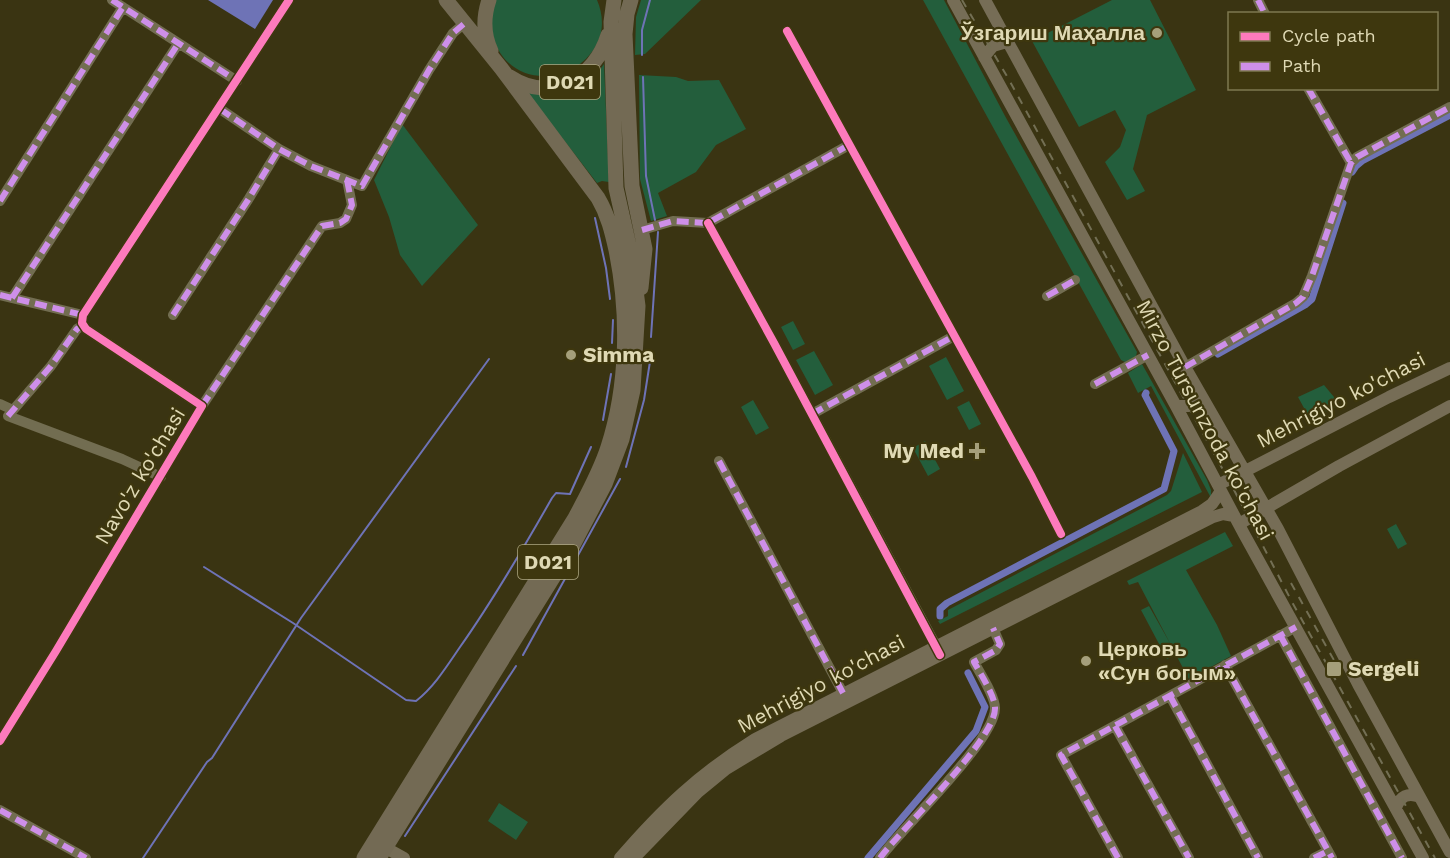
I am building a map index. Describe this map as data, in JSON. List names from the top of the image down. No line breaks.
{"streets":{"highway":["D021"],"main road":["Mehrigiyo ko'chasi","Mirzo Tursunzoda ko'chasi"],"street":["Navo'z ko'chasi"]},"crossings":[["Mehrigiyo ko'chasi","Mirzo Tursunzoda ko'chasi"]],"places":{"other":["Ўзгариш Маҳалла","Simma","Церковь «Сун богым»"],"health":["My Med"],"transit":["Sergeli"]},"legend":["Cycle path","Path"]}
